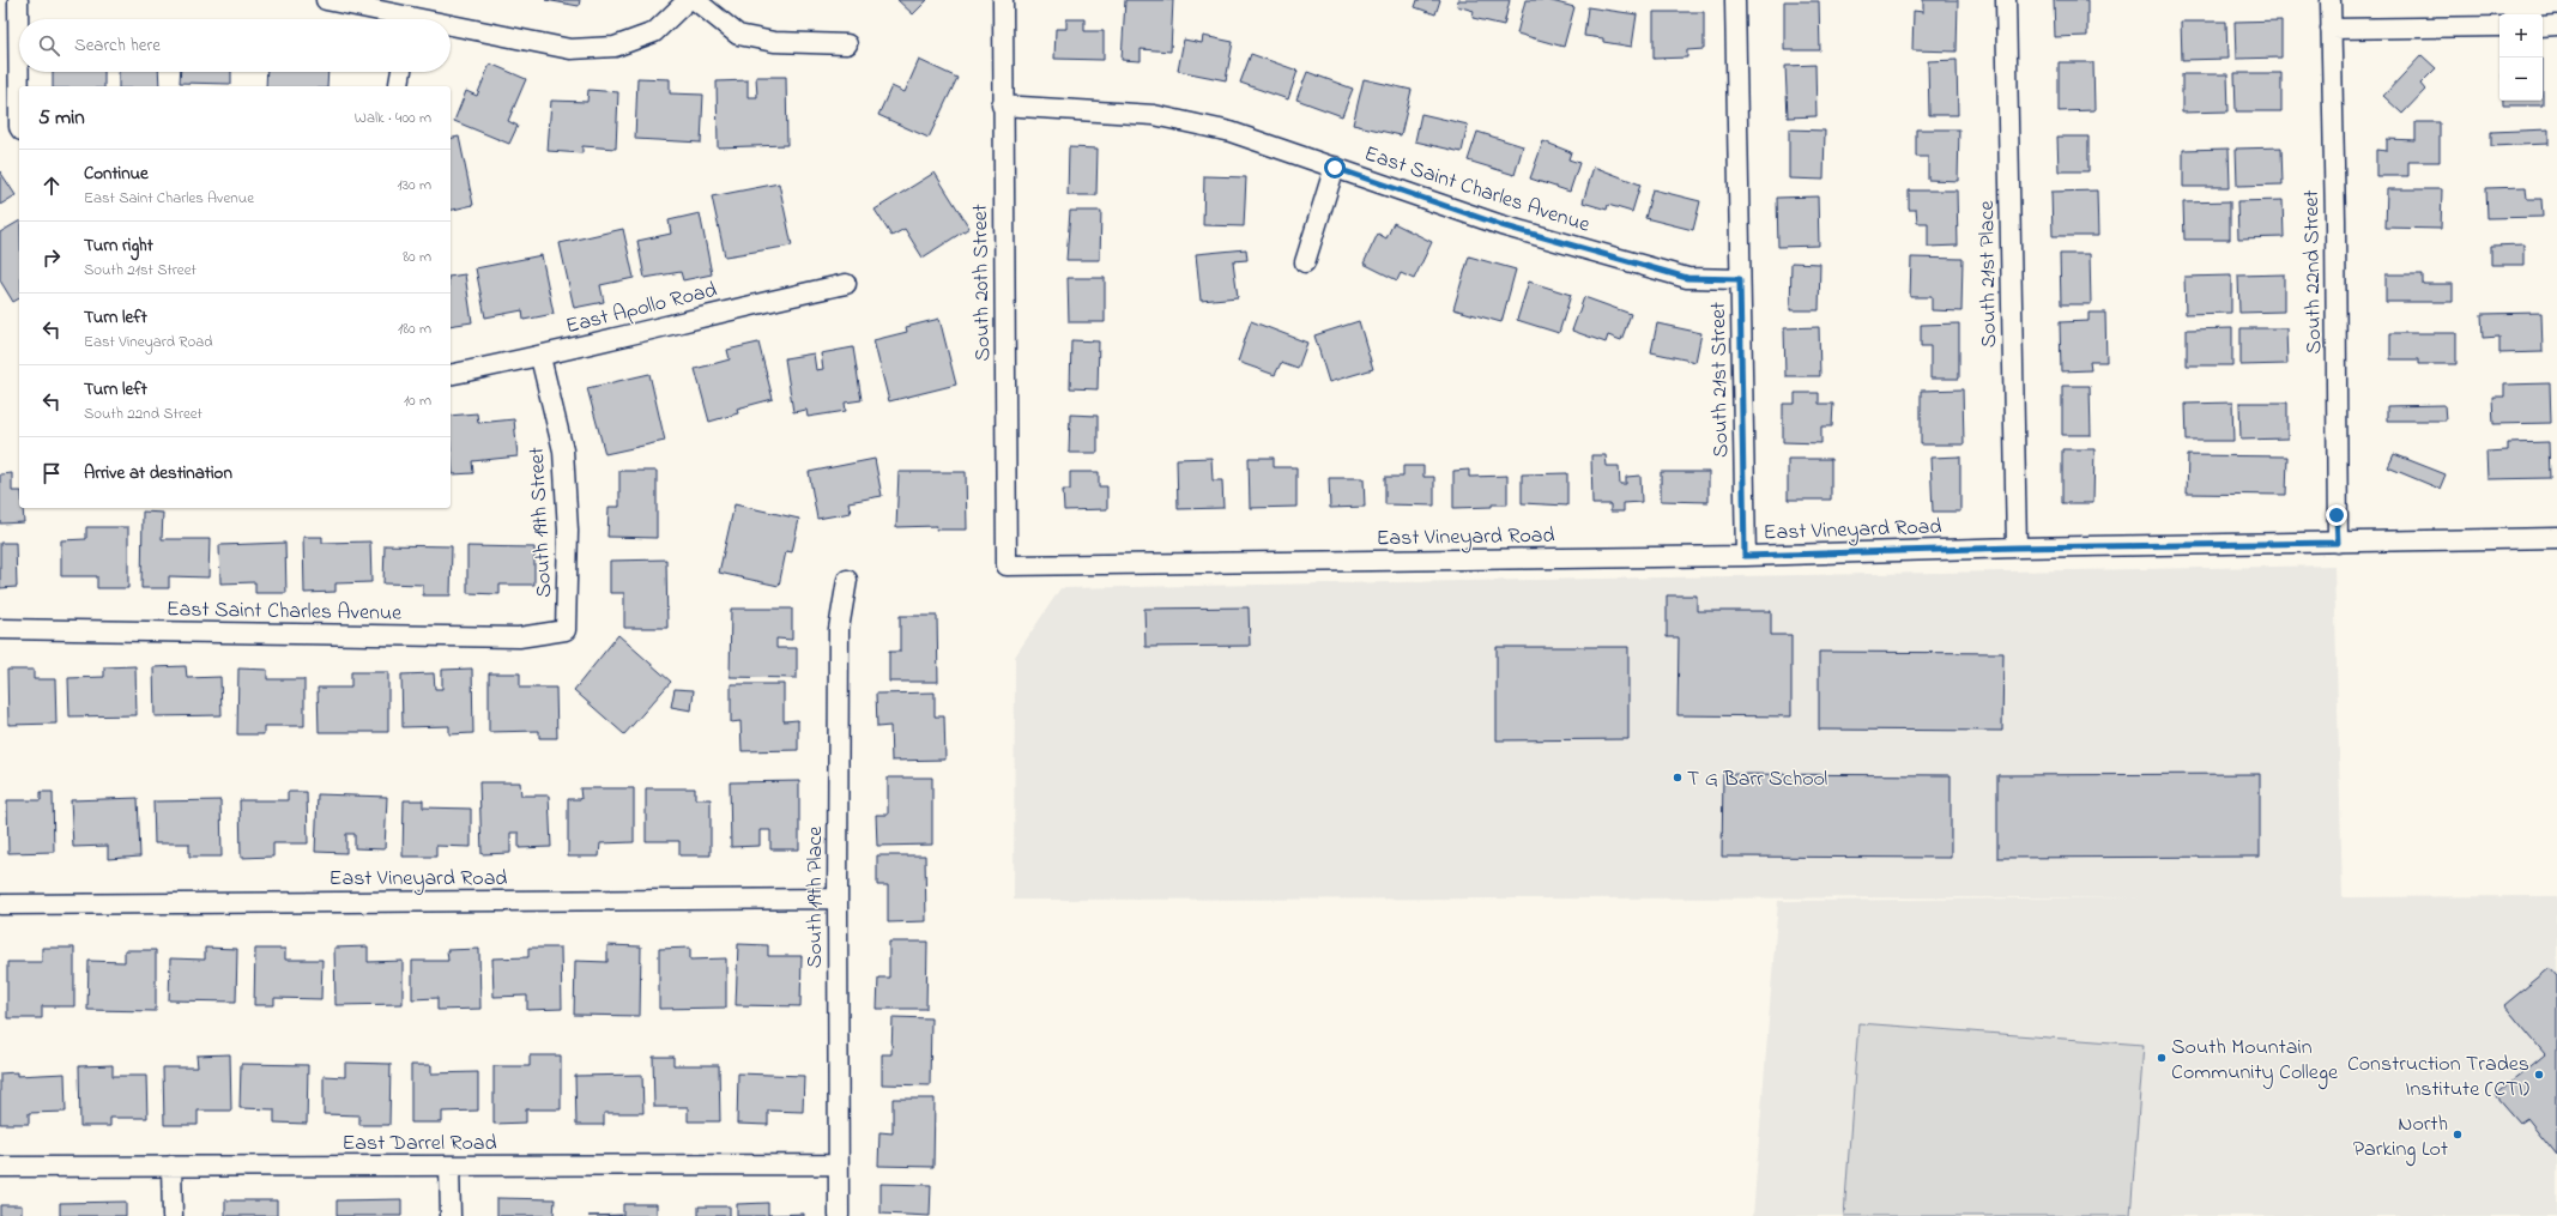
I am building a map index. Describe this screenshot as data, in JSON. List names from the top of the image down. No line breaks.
{"streets":{"street":["East Saint Charles Avenue","South 22nd Street","South 21st Place","South 20th Street","East Apollo Road","South 21st Street","South 19th Street","East Vineyard Road","South 19th Place","East Darrel Road"]},"crossings":[["East Saint Charles Avenue","South 20th Street"],["East Saint Charles Avenue","South 21st Street"],["East Saint Charles Avenue","South 19th Street"],["South 22nd Street","East Vineyard Road"],["South 21st Place","East Vineyard Road"],["South 20th Street","East Vineyard Road"],["East Apollo Road","South 19th Street"],["South 21st Street","East Vineyard Road"],["East Vineyard Road","South 19th Place"],["South 19th Place","East Darrel Road"]],"places":["T G Barr School","South Mountain Community College","Construction Trades Institute (CTI)","North Parking Lot"],"page":{"map_buttons":["+","−"],"search":"Search here","heading":["5 min","Walk · 400 m"],"list":[["Continue","East Saint Charles Avenue","130 m"],["Turn right","South 21st Street","80 m"],["Turn left","East Vineyard Road","180 m"],["Turn left","South 22nd Street","10 m"],"Arrive at destination"]}}
